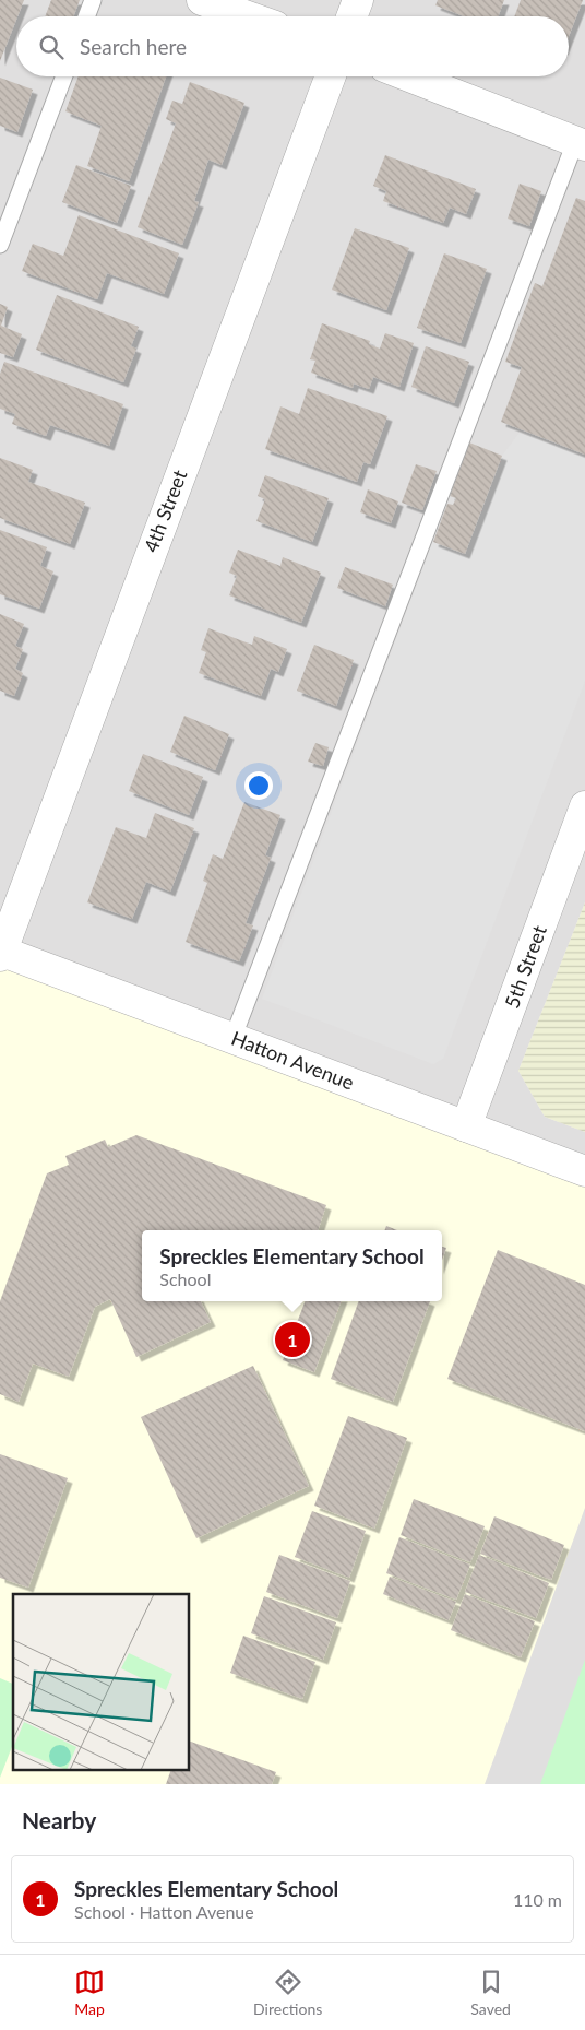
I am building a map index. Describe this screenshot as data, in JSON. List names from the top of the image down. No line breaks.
{"streets":{"street":["4th Street","5th Street","Hatton Avenue"]},"crossings":[["4th Street","Hatton Avenue"],["5th Street","Hatton Avenue"]],"page":{"search":"Search here","popup":["Spreckles Elementary School","School"],"pins":"1","heading":"Nearby","list":[{"mark":"1","name":"Spreckles Elementary School","note":"School · Hatton Avenue","value":"110 m"}],"nav":["Map","Directions","Saved"]}}
